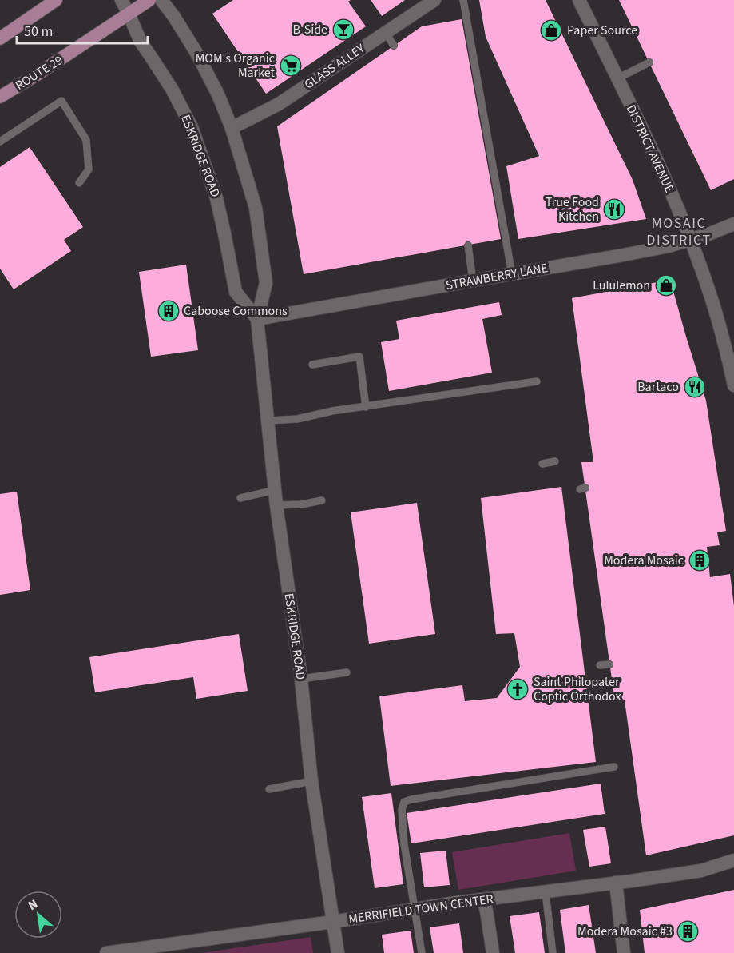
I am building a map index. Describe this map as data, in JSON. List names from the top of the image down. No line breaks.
{"streets":{"main road":["ROUTE 29"],"street":["GLASS ALLEY","DISTRICT AVENUE","ESKRIDGE ROAD","STRAWBERRY LANE","MERRIFIELD TOWN CENTER"]},"crossings":[["GLASS ALLEY","ESKRIDGE ROAD"],["ROUTE 29","ESKRIDGE ROAD"],["DISTRICT AVENUE","STRAWBERRY LANE"],["ESKRIDGE ROAD","STRAWBERRY LANE"],["ESKRIDGE ROAD","MERRIFIELD TOWN CENTER"]],"districts":["MOSAIC DISTRICT"],"places":{"bar":["B-Side"],"shop":["Paper Source","Lululemon"],"supermarket":["MOM's Organic Market"],"restaurant":["True Food Kitchen","Bartaco"],"building":["Caboose Commons","Modera Mosaic","Modera Mosaic #3"],"church":["Saint Philopater Coptic Orthodox"]},"scale_bar":"50 m","north":"top left"}
